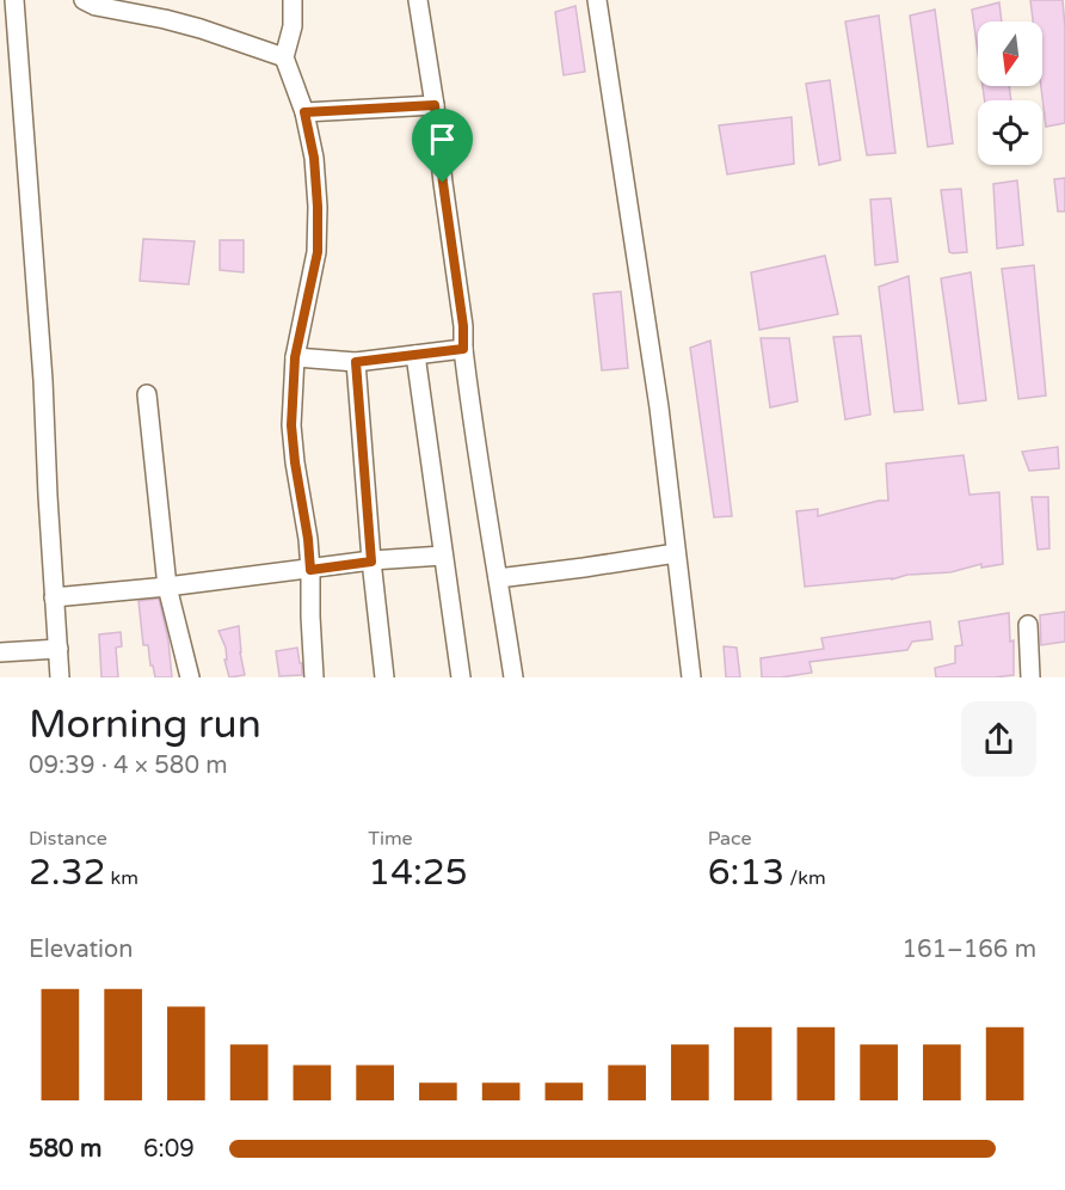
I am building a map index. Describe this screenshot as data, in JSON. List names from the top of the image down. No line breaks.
{"north":"bottom","page":{"heading":["Morning run","09:39 · 4 × 580 m"],"stats":[["Distance","2.32 km"],["Time","14:25"],["Pace","6:13 /km"]],"chart":["Elevation","161–166 m"],"list":[{"name":"580 m","note":"6:09"}]}}
